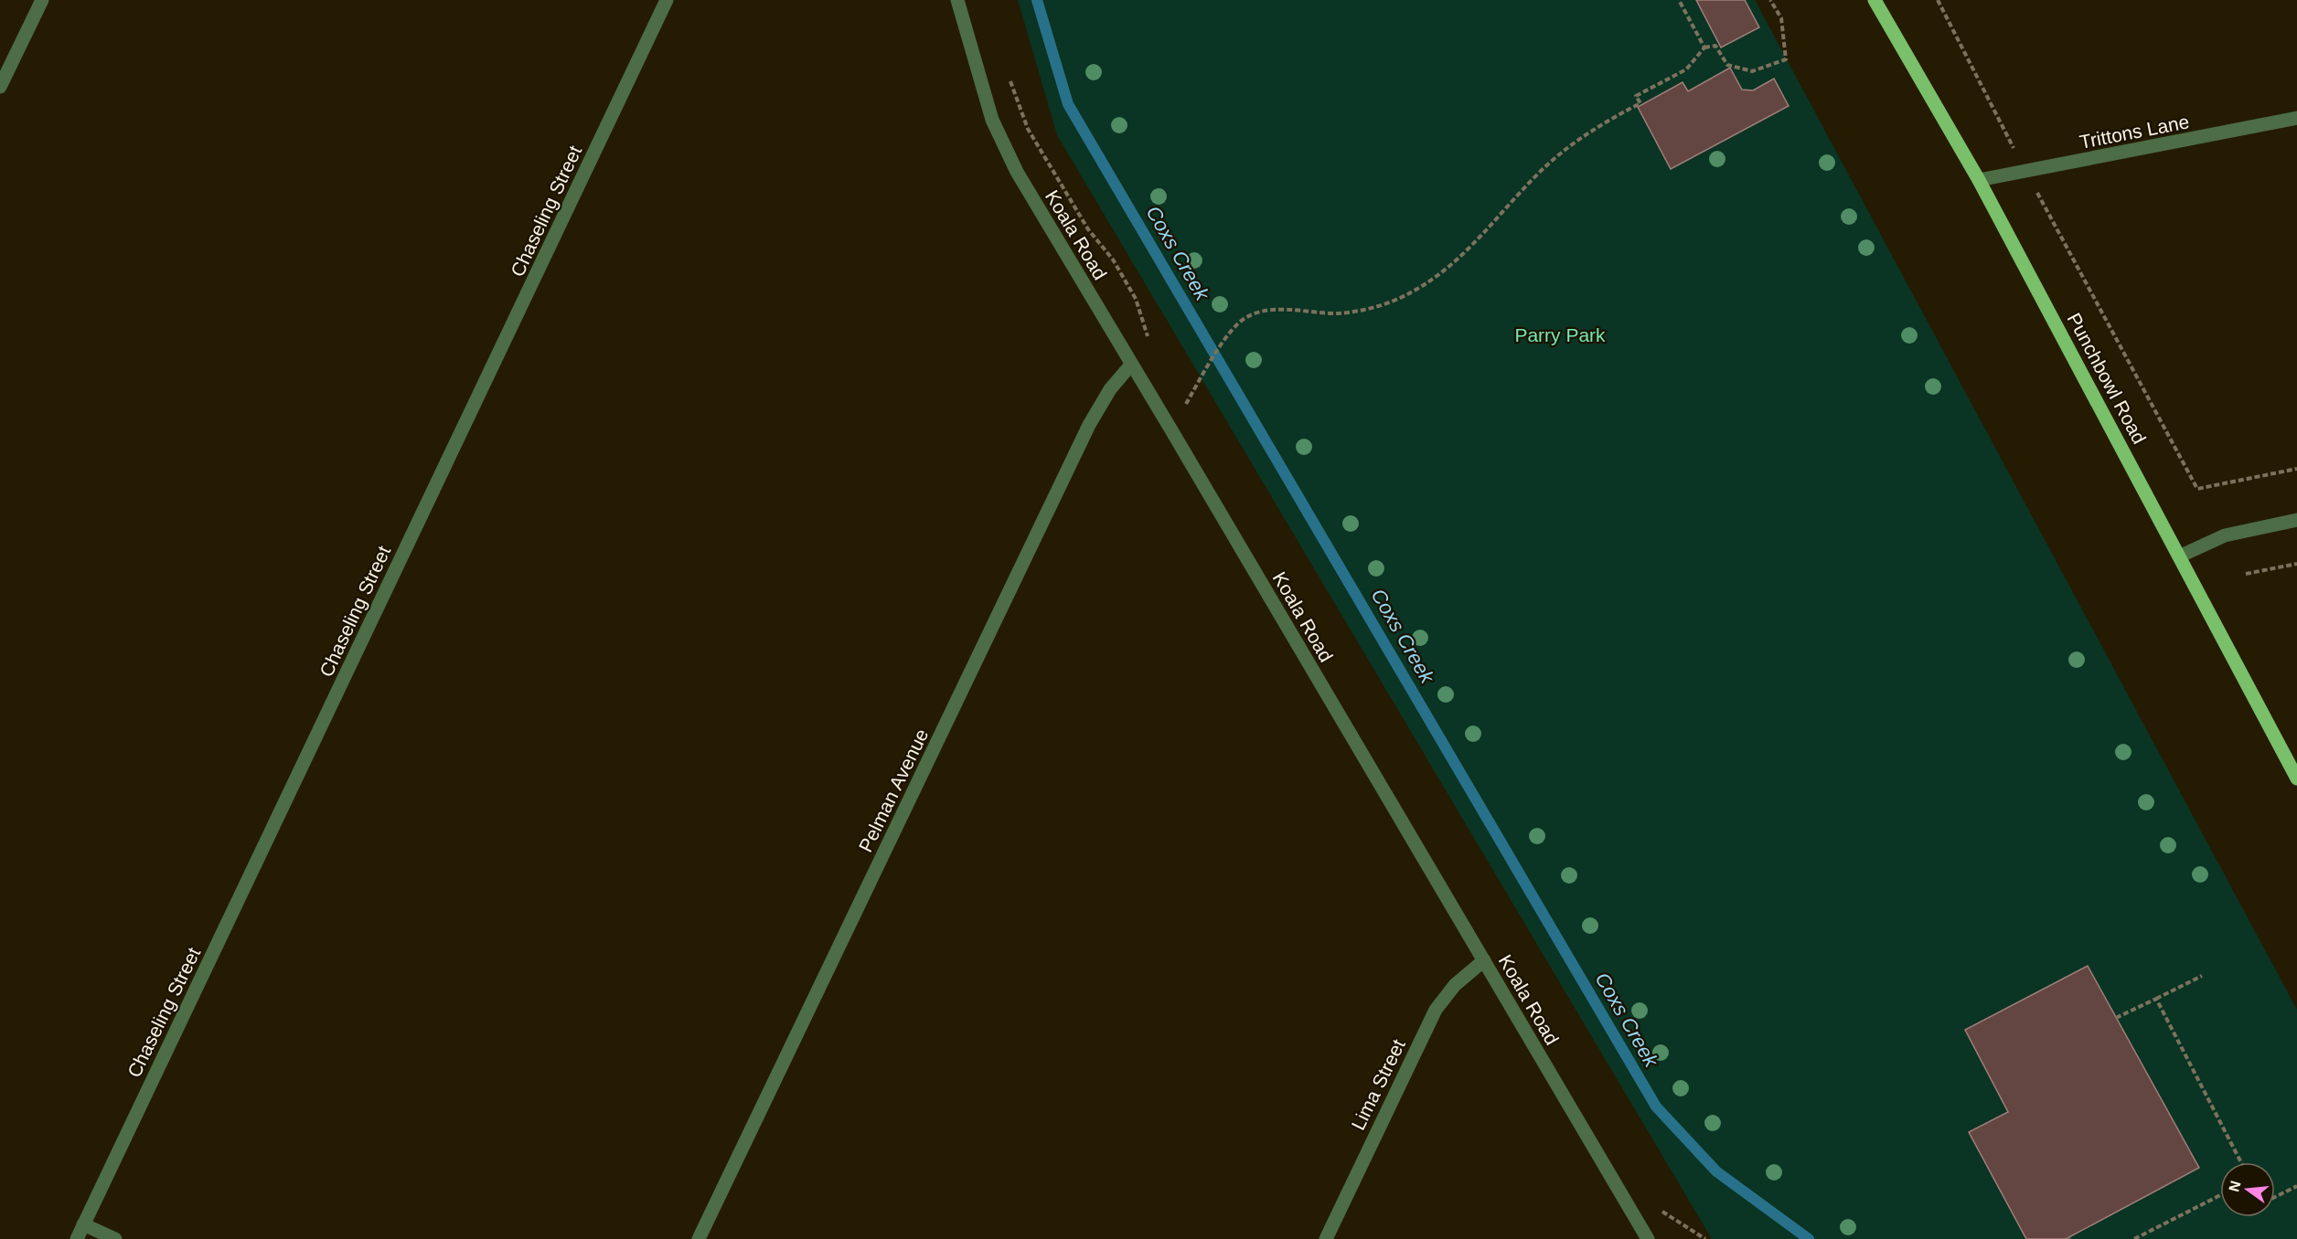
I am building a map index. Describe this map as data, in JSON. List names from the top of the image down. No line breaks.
{"streets":{"main road":["Punchbowl Road"],"street":["Trittons Lane","Chaseling Street","Koala Road","Pelman Avenue","Lima Street"]},"crossings":[["Trittons Lane","Punchbowl Road"],["Koala Road","Pelman Avenue"],["Koala Road","Lima Street"]],"water":["Coxs Creek"],"parks":["Parry Park"],"north":"left"}
